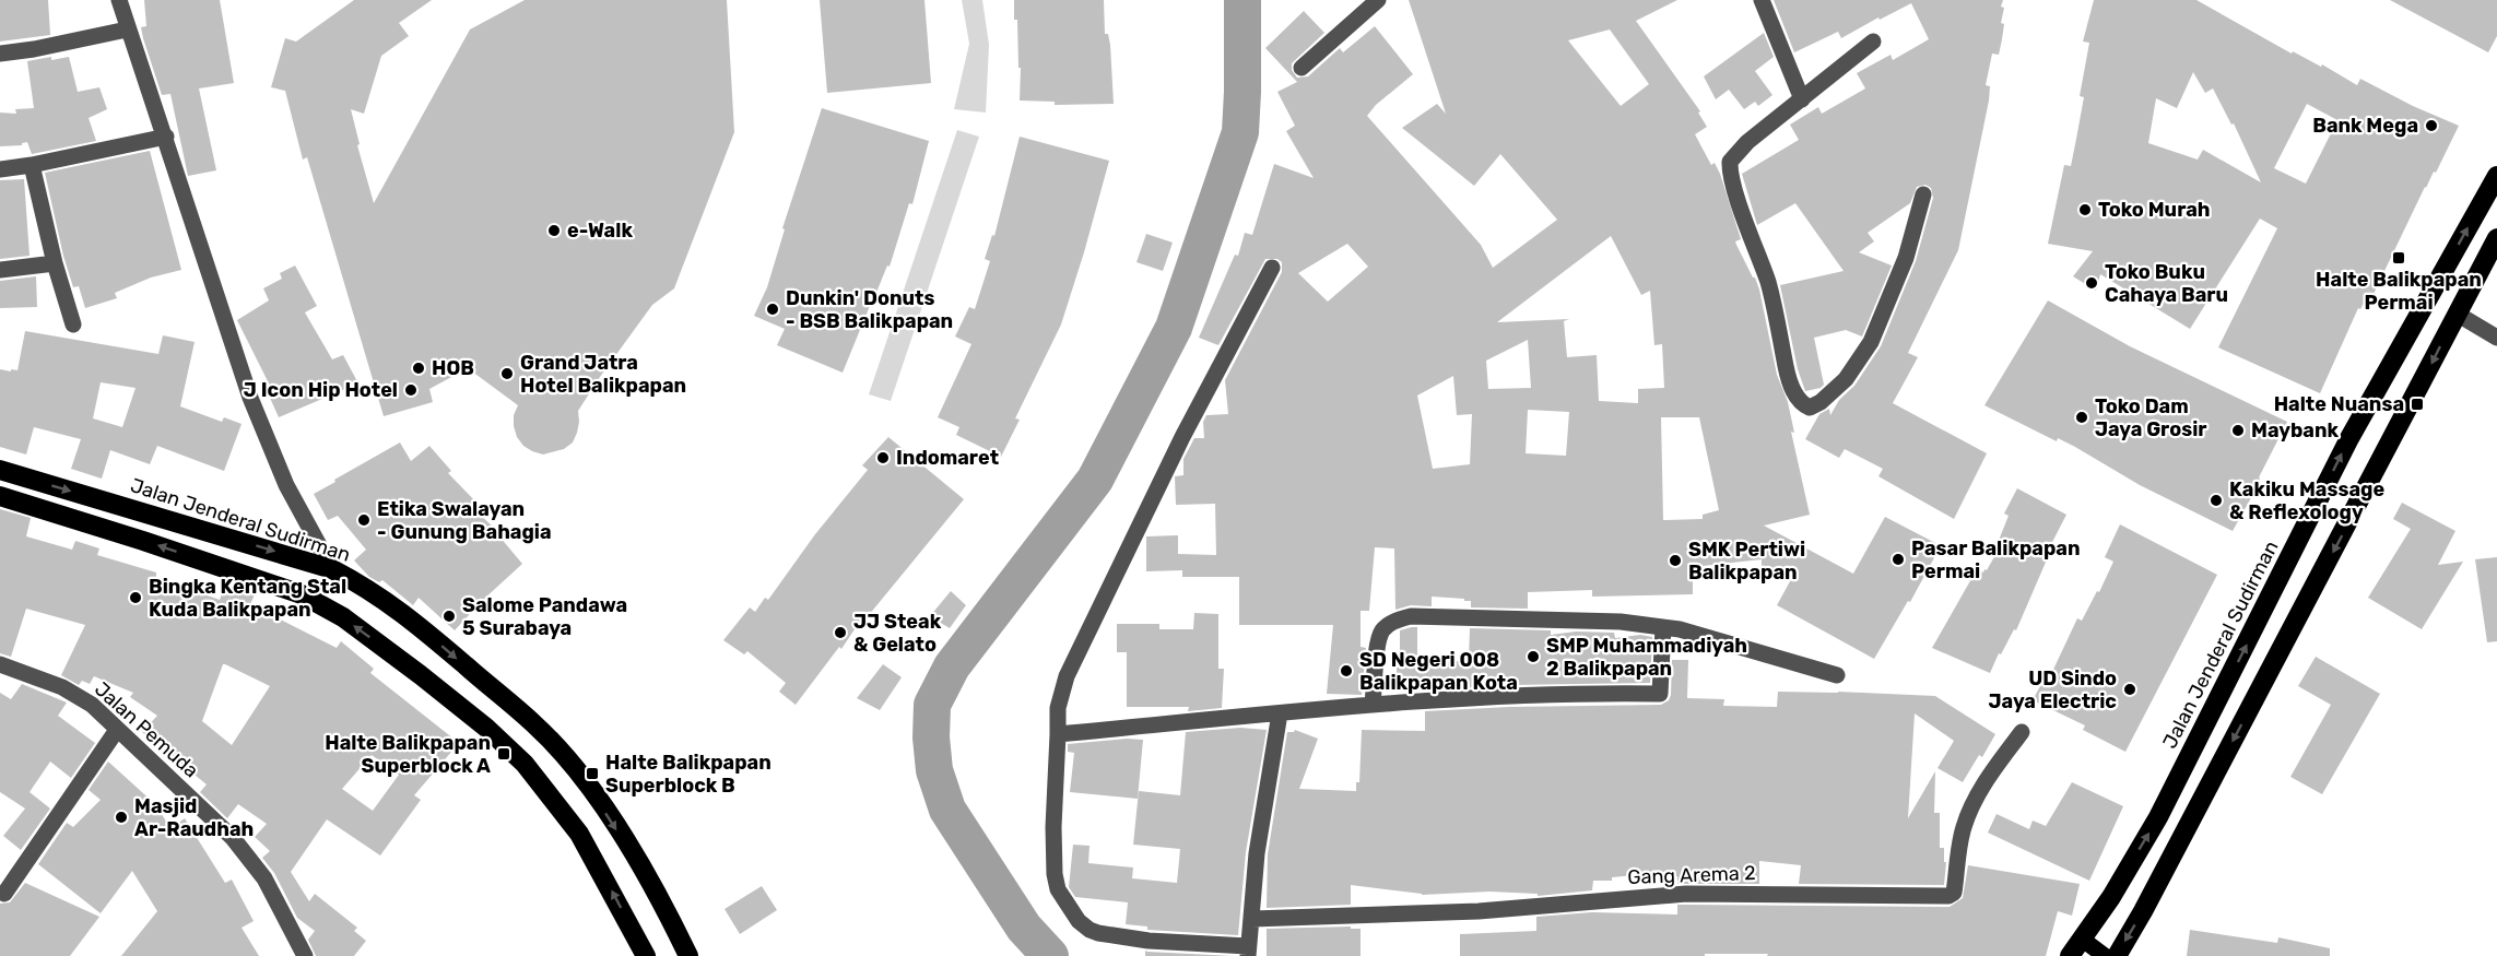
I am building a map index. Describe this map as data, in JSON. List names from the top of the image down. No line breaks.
{"streets":{"highway":["Jalan Jenderal Sudirman"],"street":["Jalan Pemuda","Gang Arema 2"]},"places":{"other":["Bank Mega","Toko Murah","e-Walk","Toko Buku Cahaya Baru","Dunkin' Donuts - BSB Balikpapan","HOB","Grand Jatra Hotel Balikpapan","J Icon Hip Hotel","Toko Dam Jaya Grosir","Maybank","Indomaret","Kakiku Massage & Reflexology","Etika Swalayan - Gunung Bahagia","Pasar Balikpapan Permai","SMK Pertiwi Balikpapan","Bingka Kentang Stal Kuda Balikpapan","Salome Pandawa 5 Surabaya","JJ Steak & Gelato","SMP Muhammadiyah 2 Balikpapan","SD Negeri 008 Balikpapan Kota","UD Sindo Jaya Electric","Masjid Ar-Raudhah"],"transit":["Halte Balikpapan Permai","Halte Nuansa","Halte Balikpapan Superblock A","Halte Balikpapan Superblock B"]}}
